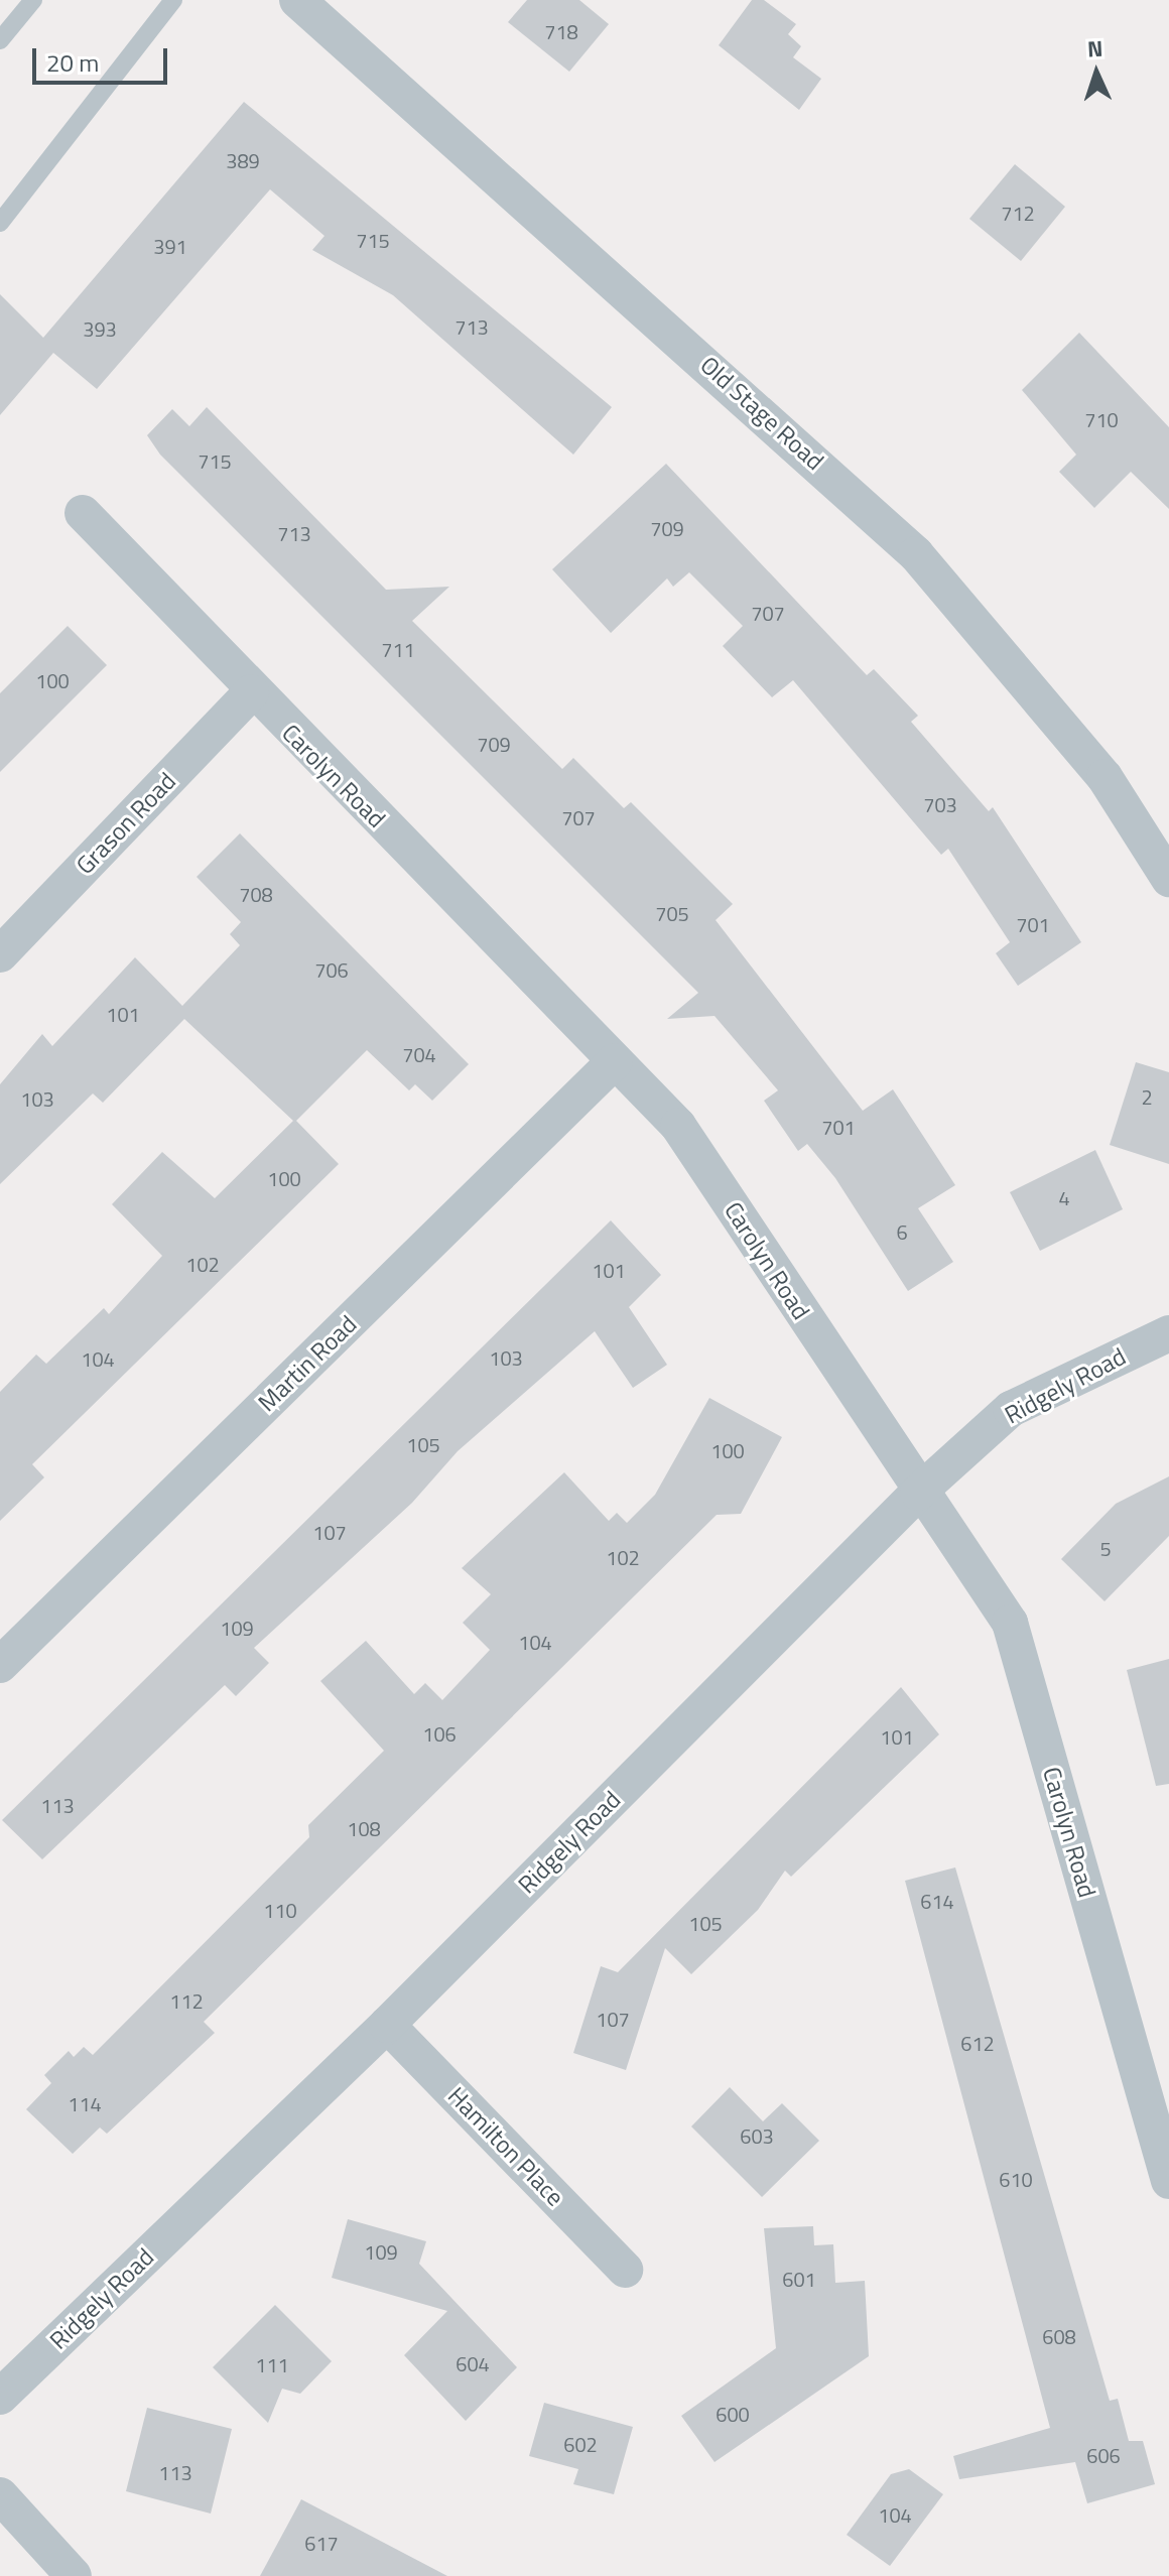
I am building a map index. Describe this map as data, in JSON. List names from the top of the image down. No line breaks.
{"streets":{"street":["Old Stage Road","Carolyn Road","Grason Road","Martin Road","Ridgely Road","Hamilton Place"]},"crossings":[["Carolyn Road","Grason Road"],["Carolyn Road","Martin Road"],["Carolyn Road","Ridgely Road"],["Ridgely Road","Hamilton Place"]],"house_numbers":["718","389","712","715","391","713","393","710","715","709","713","707","711","100","709","703","707","708","705","701","706","101","704","2","103","701","100","4","6","102","101","103","104","105","100","107","5","102","109","104","106","101","113","108","614","110","105","112","107","612","114","603","610","109","601","608","604","111","600","602","606","113","104","617"],"scale_bar":"20 m","north":"top"}
